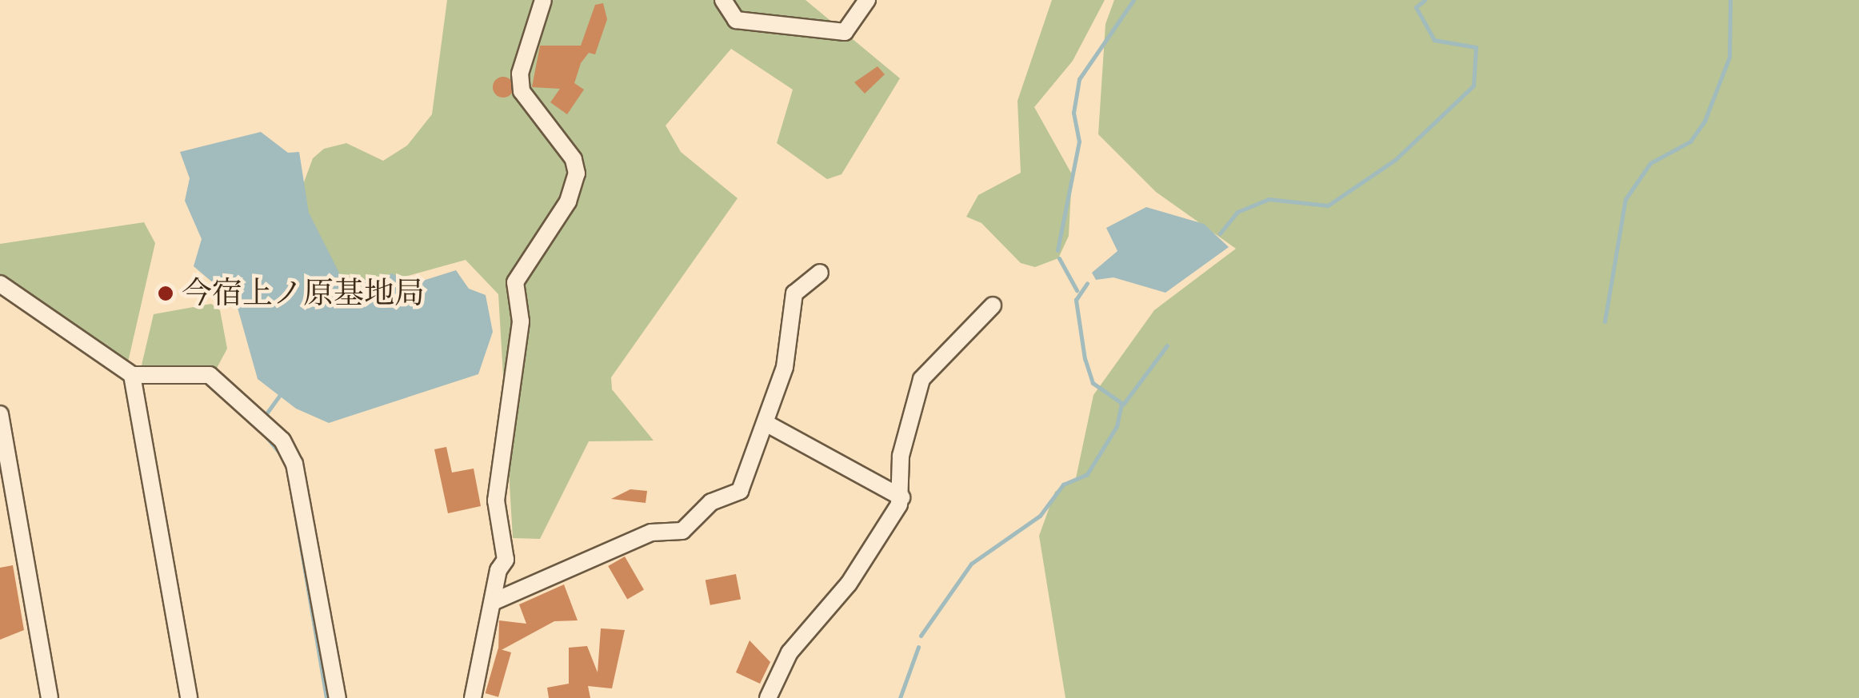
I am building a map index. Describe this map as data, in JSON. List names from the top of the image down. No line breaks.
{"places":["今宿上ノ原基地局"]}
